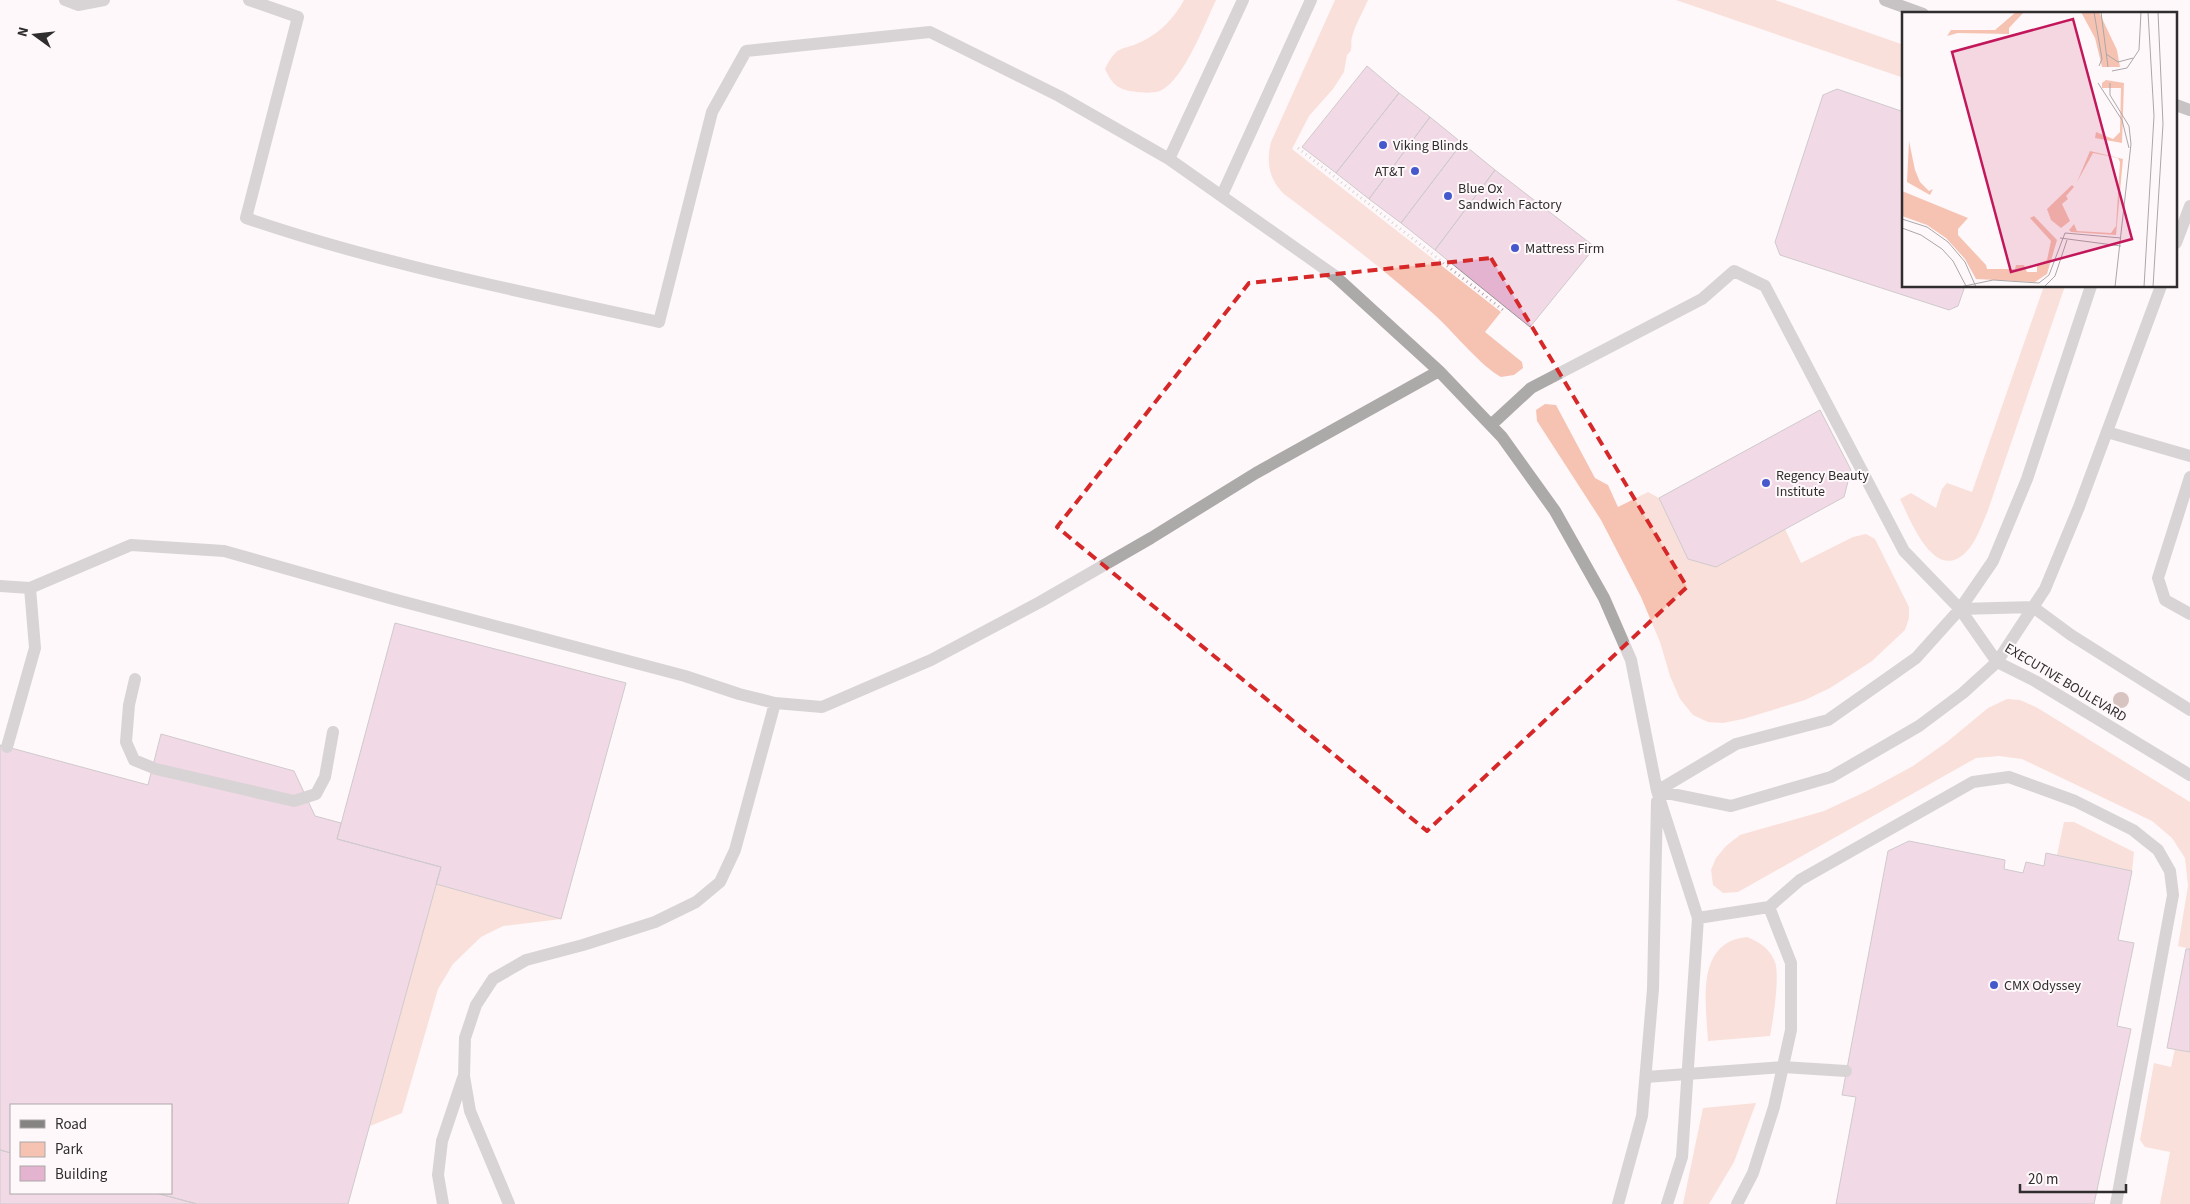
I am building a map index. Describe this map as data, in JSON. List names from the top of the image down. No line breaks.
{"streets":{"street":["EXECUTIVE BOULEVARD"]},"places":["Viking Blinds","AT&T","Blue Ox Sandwich Factory","Mattress Firm","Regency Beauty Institute","CMX Odyssey"],"legend":["Road","Park","Building"],"scale_bar":"20 m","north":"left"}
